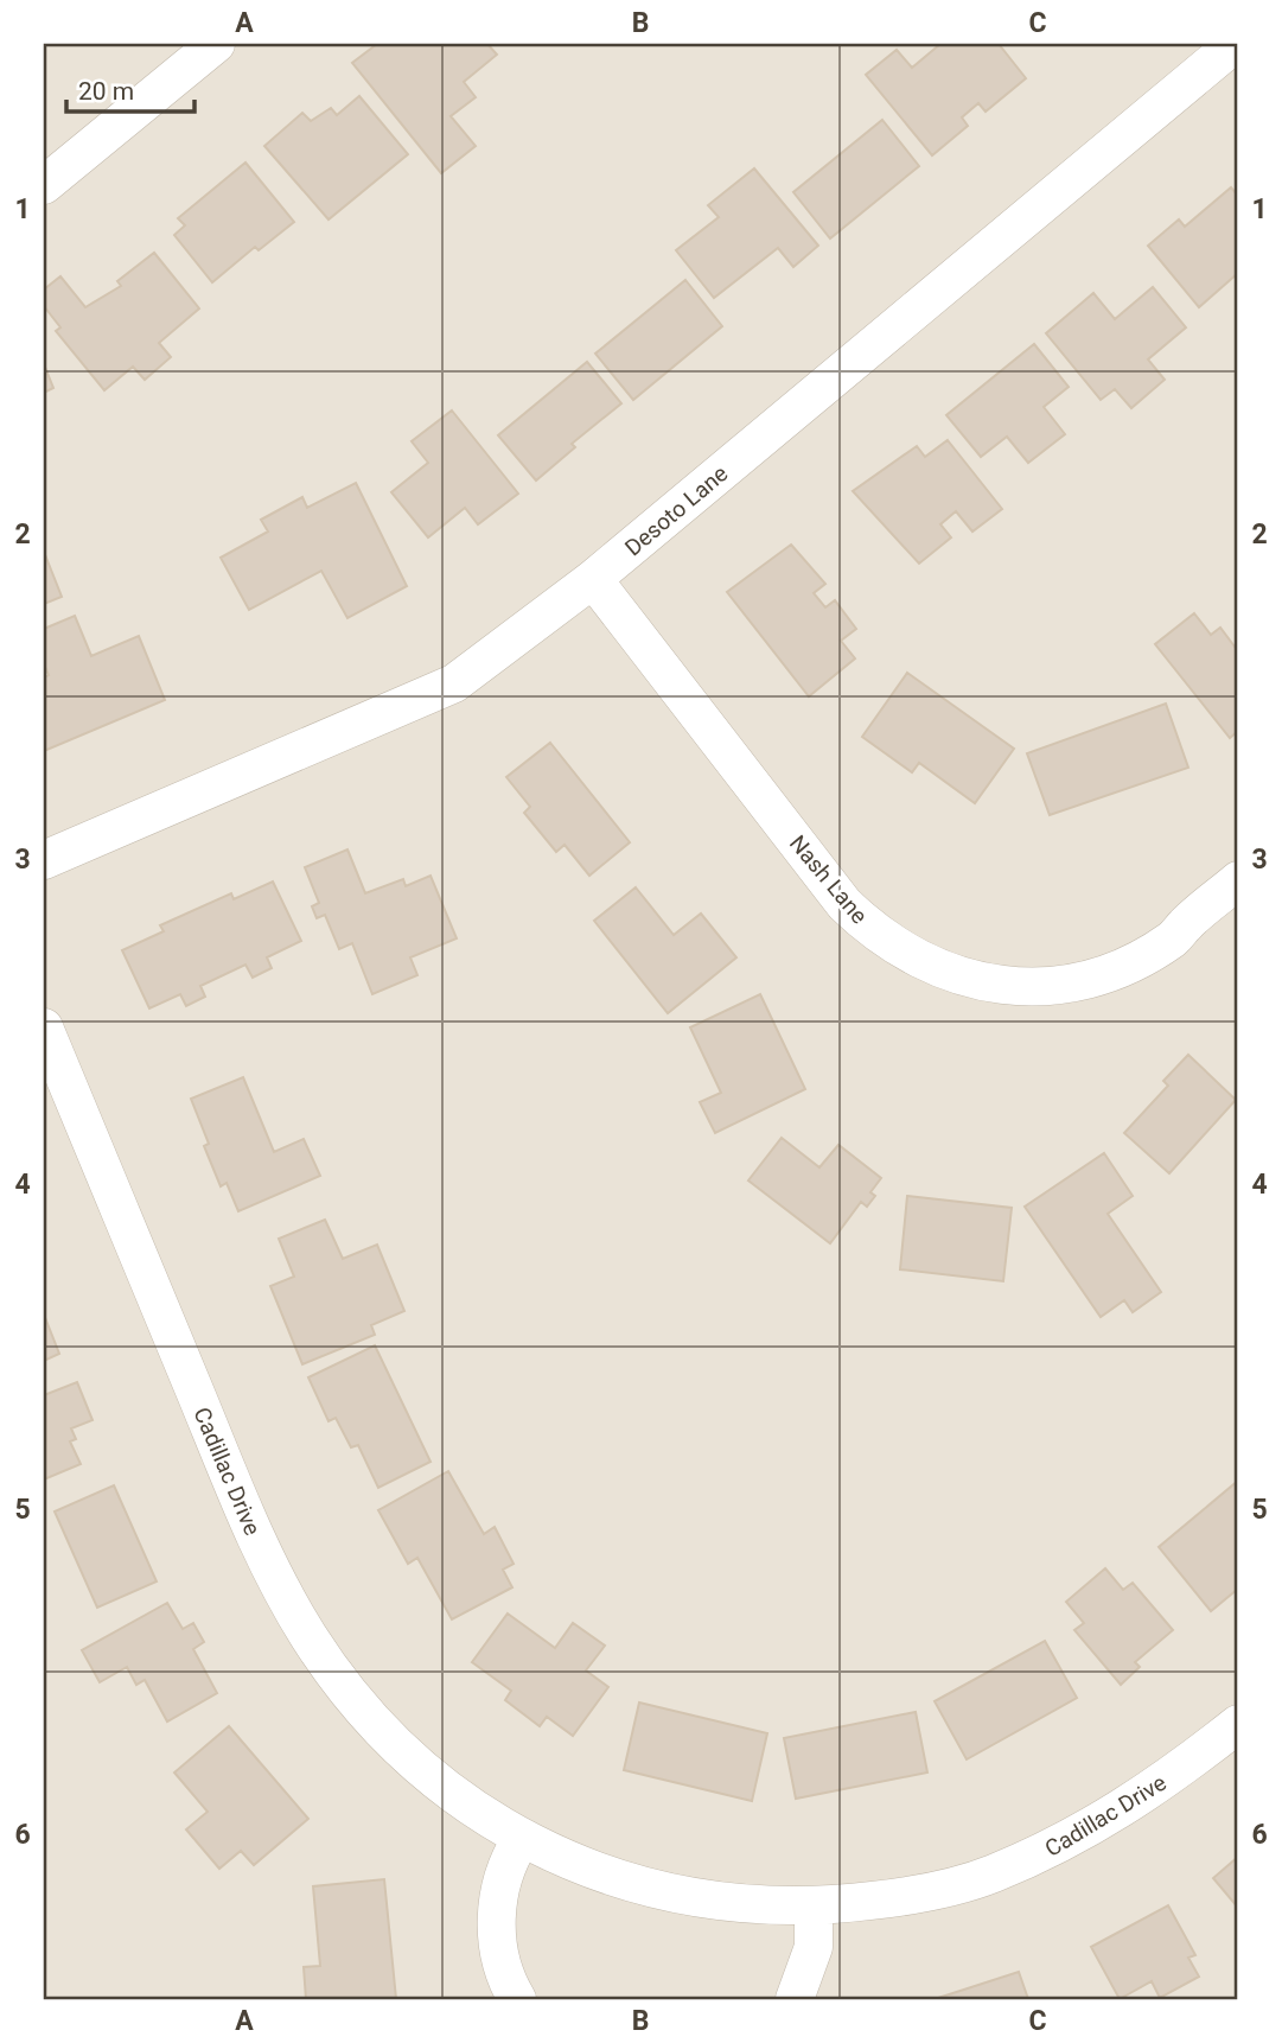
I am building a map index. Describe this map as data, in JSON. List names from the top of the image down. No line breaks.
{"streets":{"street":["Desoto Lane","Nash Lane","Cadillac Drive"]},"crossings":[["Desoto Lane","Nash Lane"]],"scale_bar":"20 m","grid":{"columns":["A","B","C"],"rows":["1","2","3","4","5","6"]}}
